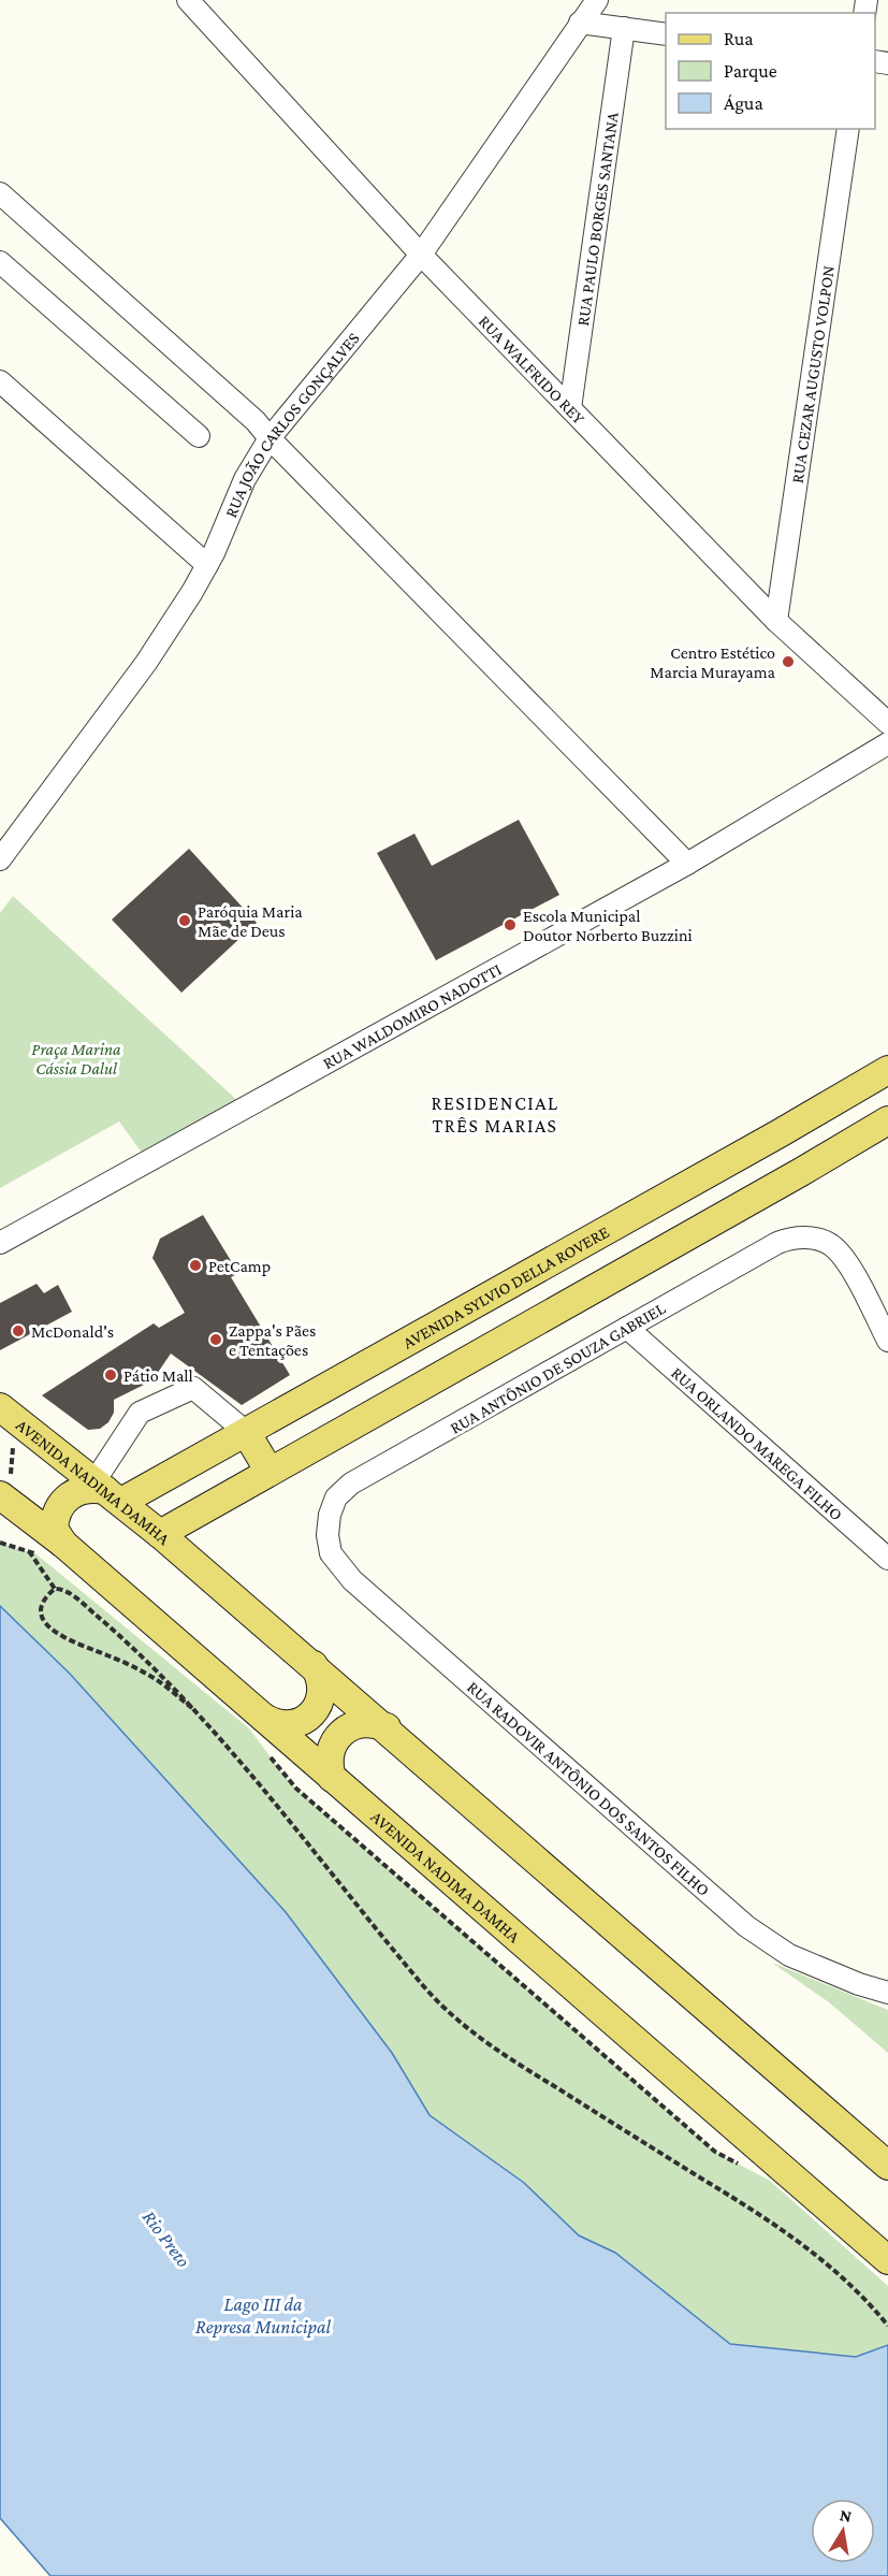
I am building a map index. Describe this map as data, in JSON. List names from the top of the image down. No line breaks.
{"streets":{"main road":["AVENIDA SYLVIO DELLA ROVERE","AVENIDA NADIMA DAMHA"],"street":["RUA PAULO BORGES SANTANA","RUA WALFRIDO REY","RUA CEZAR AUGUSTO VOLPON","RUA JOÃO CARLOS GONÇALVES","RUA WALDOMIRO NADOTTI","RUA ANTÔNIO DE SOUZA GABRIEL","RUA ORLANDO MAREGA FILHO","RUA RADOVIR ANTÔNIO DOS SANTOS FILHO"]},"crossings":[["RUA PAULO BORGES SANTANA","RUA WALFRIDO REY"],["RUA WALFRIDO REY","RUA CEZAR AUGUSTO VOLPON"],["RUA WALFRIDO REY","RUA JOÃO CARLOS GONÇALVES"],["AVENIDA SYLVIO DELLA ROVERE","AVENIDA NADIMA DAMHA"],["RUA ANTÔNIO DE SOUZA GABRIEL","RUA ORLANDO MAREGA FILHO"],["RUA ANTÔNIO DE SOUZA GABRIEL","RUA RADOVIR ANTÔNIO DOS SANTOS FILHO"]],"districts":["RESIDENCIAL TRÊS MARIAS"],"water":["Rio Preto","Lago III da Represa Municipal"],"parks":["Praça Marina Cássia Dalul"],"places":["Centro Estético Marcia Murayama","Paróquia Maria Mãe de Deus","Escola Municipal Doutor Norberto Buzzini","PetCamp","McDonald's","Zappa's Pães e Tentações","Pátio Mall"],"legend":["Rua","Parque","Água"],"north":"top"}
